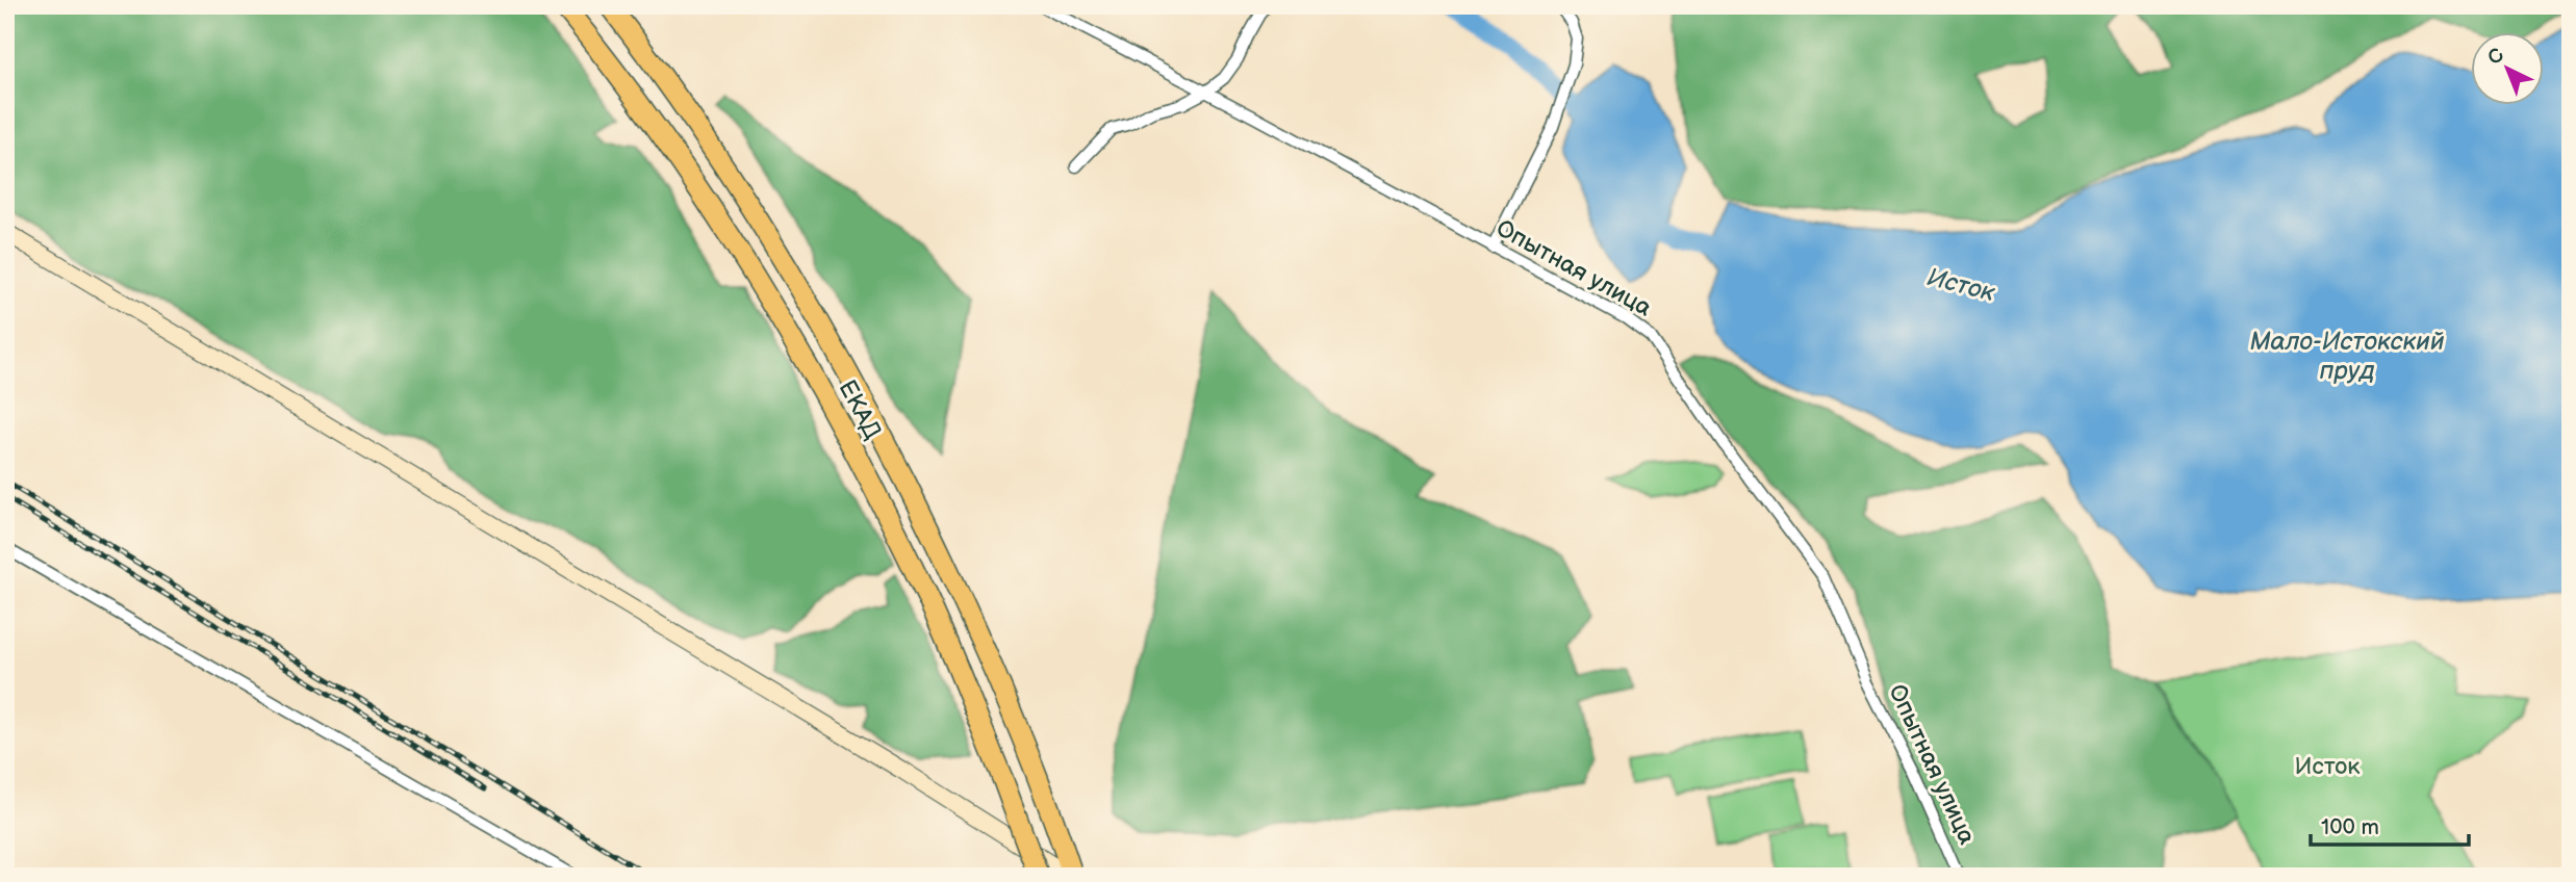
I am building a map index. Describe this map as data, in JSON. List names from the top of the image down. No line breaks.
{"streets":{"highway":["ЕКАД"],"street":["Опытная улица"]},"water":["Исток","Мало-Истокский пруд"],"parks":["Исток"],"scale_bar":"100 m","north":"top left"}
